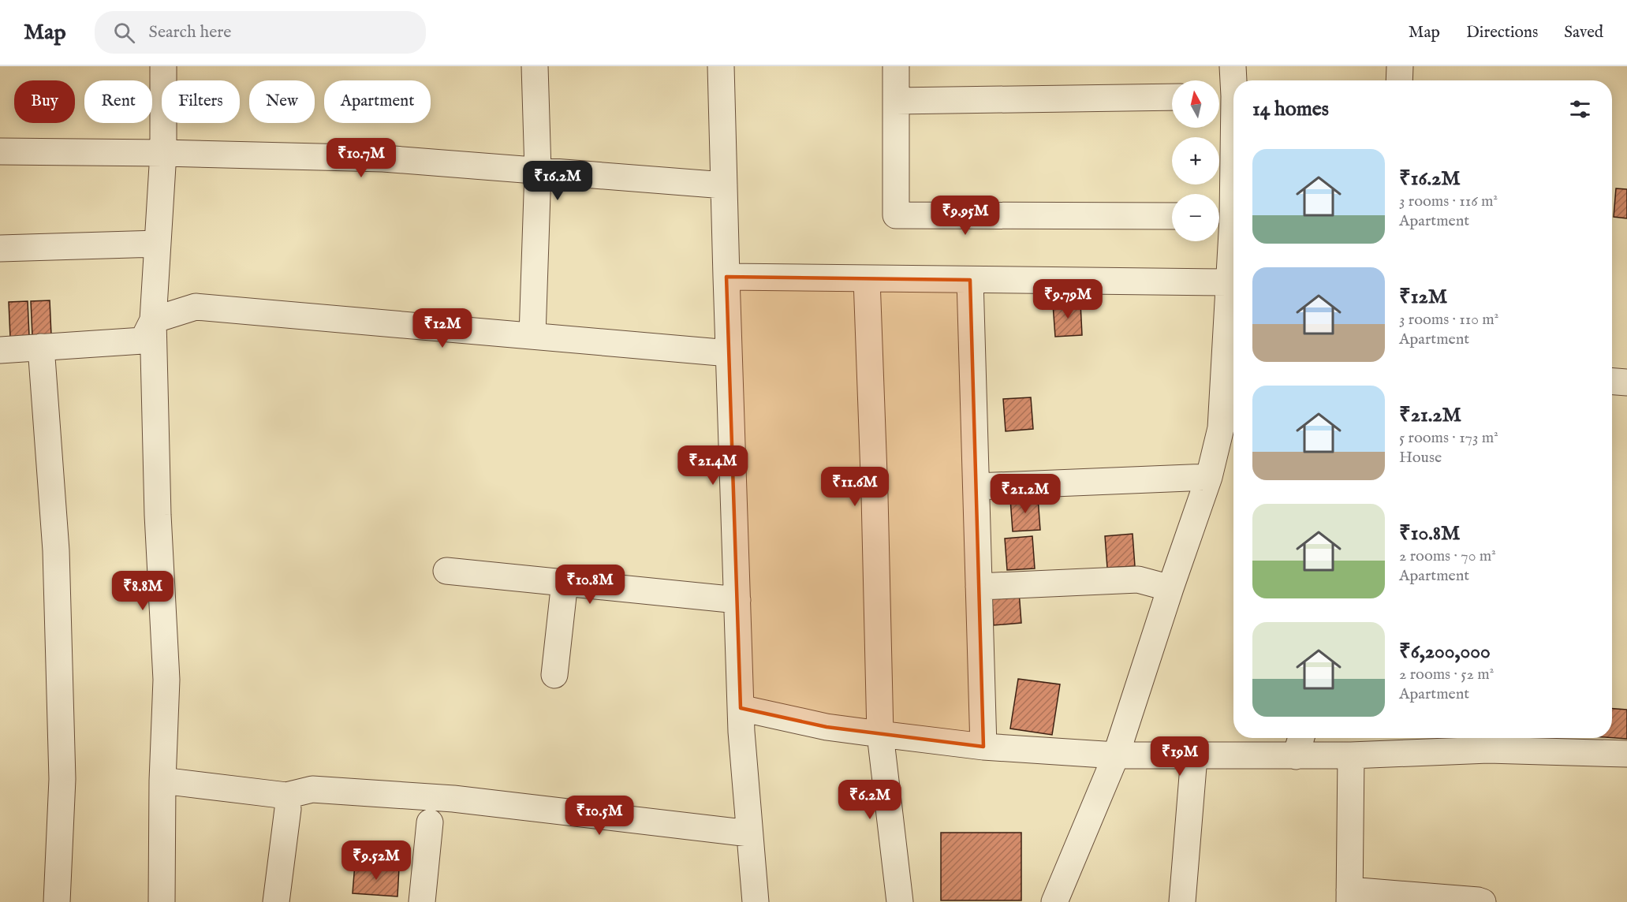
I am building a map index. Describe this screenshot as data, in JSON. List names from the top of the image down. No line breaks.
{"north":"top","page":{"header":"Map","search":"Search here","nav":["Map","Directions","Saved"],"map_buttons":["+","−"],"chip":["Buy","Rent","Filters","New","Apartment"],"heading":"14 homes","list":[{"name":"₹16.2M","note":"3 rooms · 116 m² · Apartment"},{"name":"₹12M","note":"3 rooms · 110 m² · Apartment"},{"name":"₹21.2M","note":"5 rooms · 173 m² · House"},{"name":"₹10.8M","note":"2 rooms · 70 m² · Apartment"},{"name":"₹6,200,000","note":"2 rooms · 52 m² · Apartment"}],"price":["₹10.7M","₹16.2M","₹9.95M","₹9.79M","₹12M","₹21.4M","₹11.6M","₹21.2M","₹10.8M","₹8.8M","₹19M","₹6.2M","₹10.5M","₹9.52M"]}}
